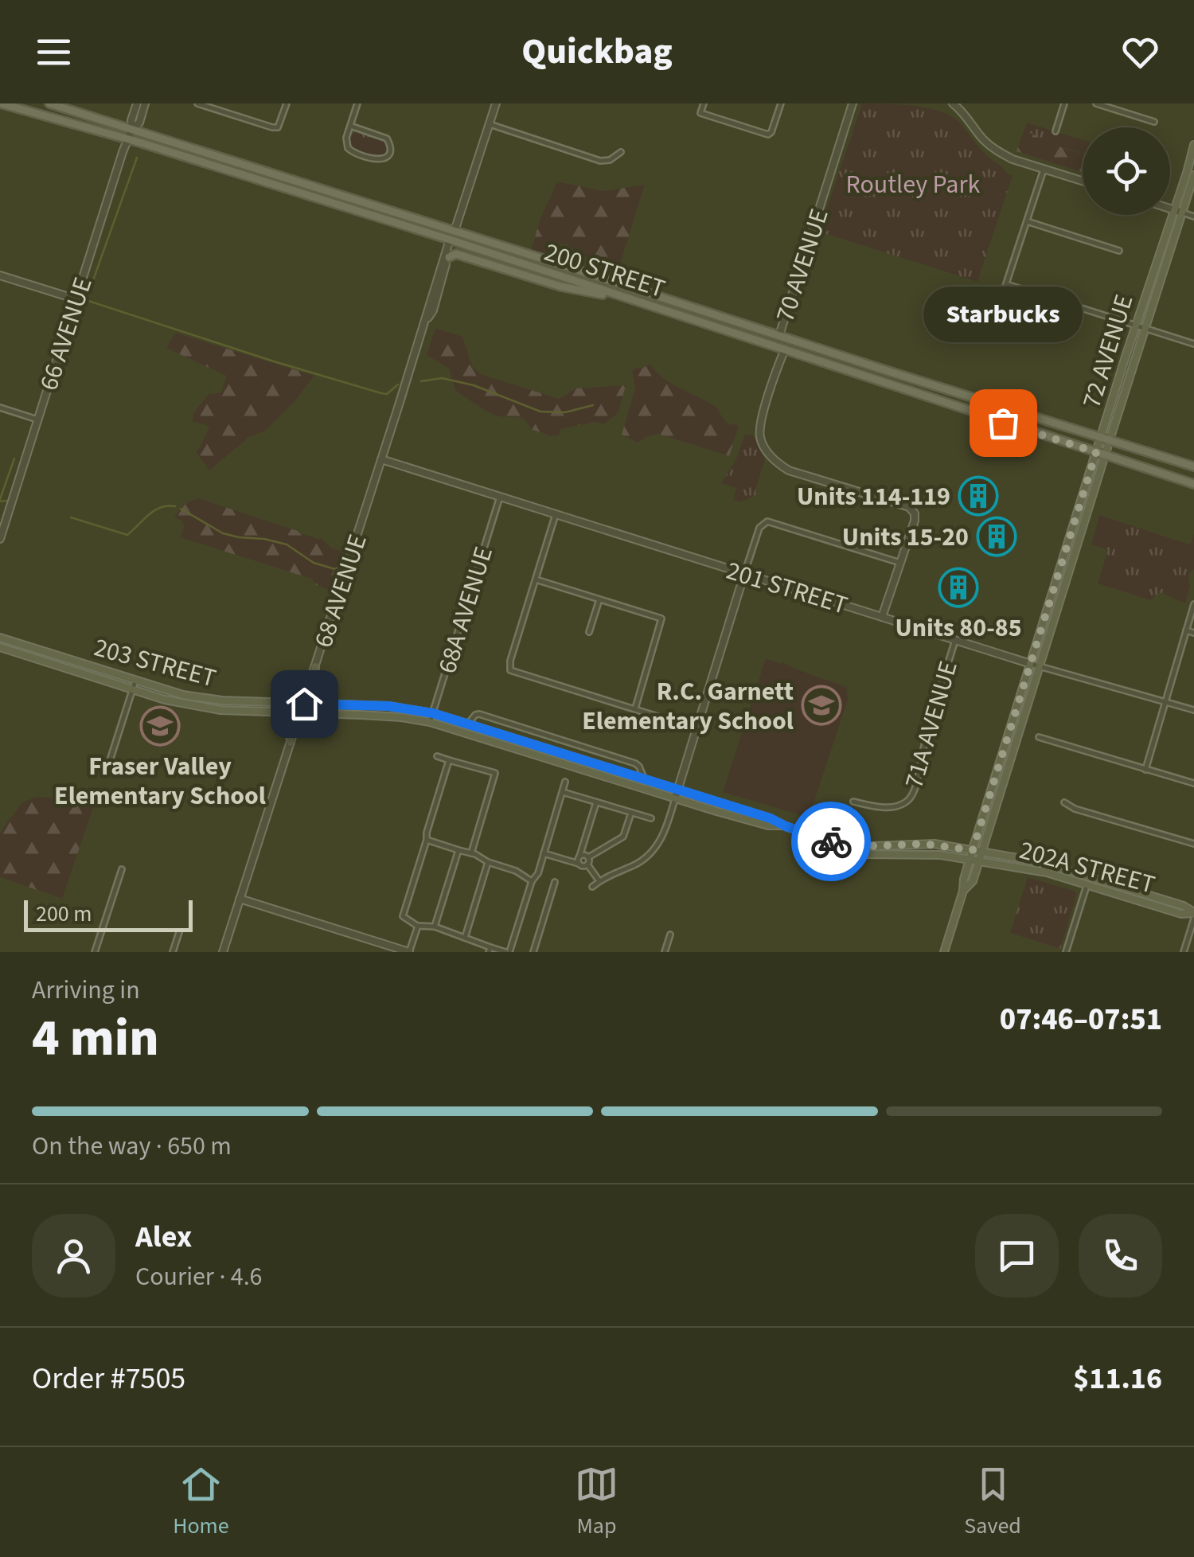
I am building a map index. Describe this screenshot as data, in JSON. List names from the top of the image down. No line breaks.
{"streets":{"main road":["200 STREET","72 AVENUE","203 STREET","202A STREET"],"street":["70 AVENUE","66 AVENUE","201 STREET","68 AVENUE","68A AVENUE","71A AVENUE"]},"crossings":[["70 AVENUE","200 STREET"],["200 STREET","66 AVENUE"],["200 STREET","72 AVENUE"],["200 STREET","68 AVENUE"],["72 AVENUE","201 STREET"],["72 AVENUE","202A STREET"],["201 STREET","68 AVENUE"],["201 STREET","68A AVENUE"],["201 STREET","71A AVENUE"],["68 AVENUE","203 STREET"],["68A AVENUE","203 STREET"]],"parks":["Routley Park"],"places":{"other":["Starbucks"],"building":["Units 114-119","Units 15-20","Units 80-85"],"school or university":["R.C. Garnett Elementary School","Fraser Valley Elementary School"]},"scale_bar":"200 m","page":{"header":"Quickbag","bubble":"Starbucks","scale":"200 m","heading":["4 min","Arriving in","07:46–07:51"],"panel":["Alex","Courier · 4.6","Order #7505","$11.16"],"bar":"On the way · 650 m","tabs":["Home","Map","Saved"]}}
